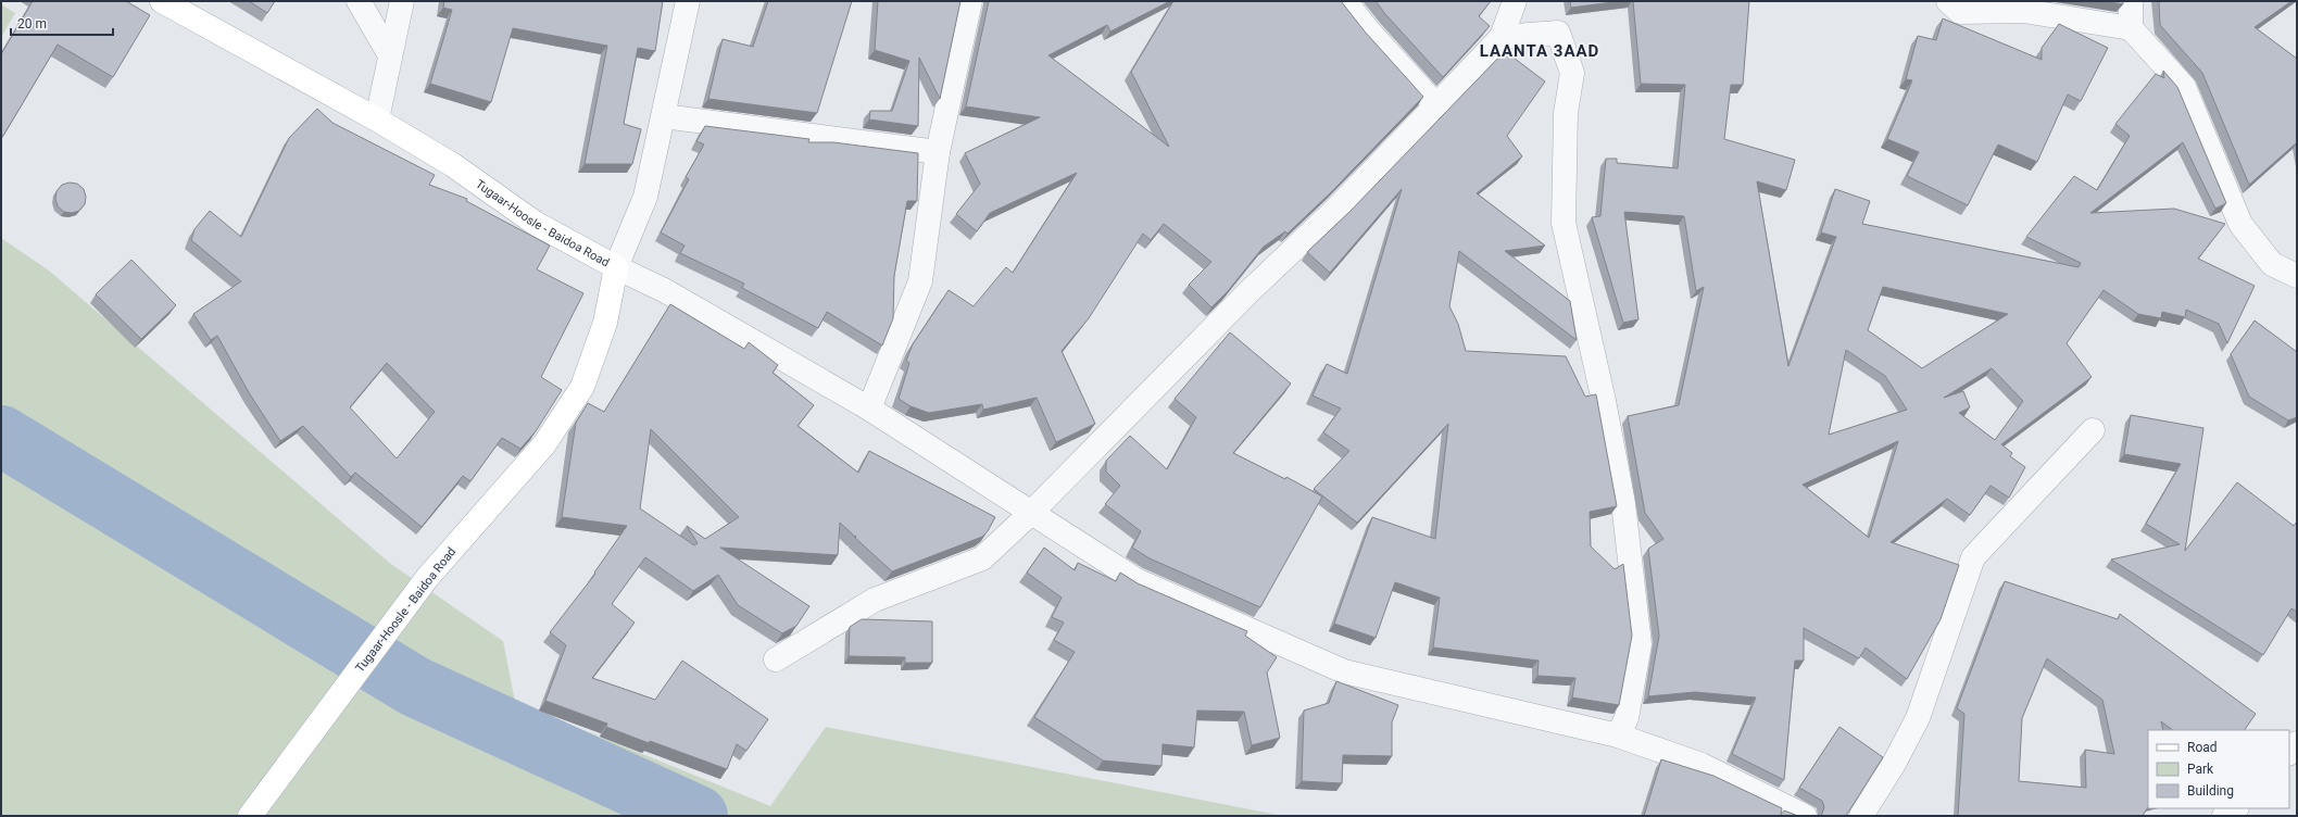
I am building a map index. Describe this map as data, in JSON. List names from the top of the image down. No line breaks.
{"streets":{"main road":["Tugaar-Hoosle - Baidoa Road"]},"districts":["LAANTA 3AAD"],"legend":["Road","Park","Building"],"scale_bar":"20 m"}
